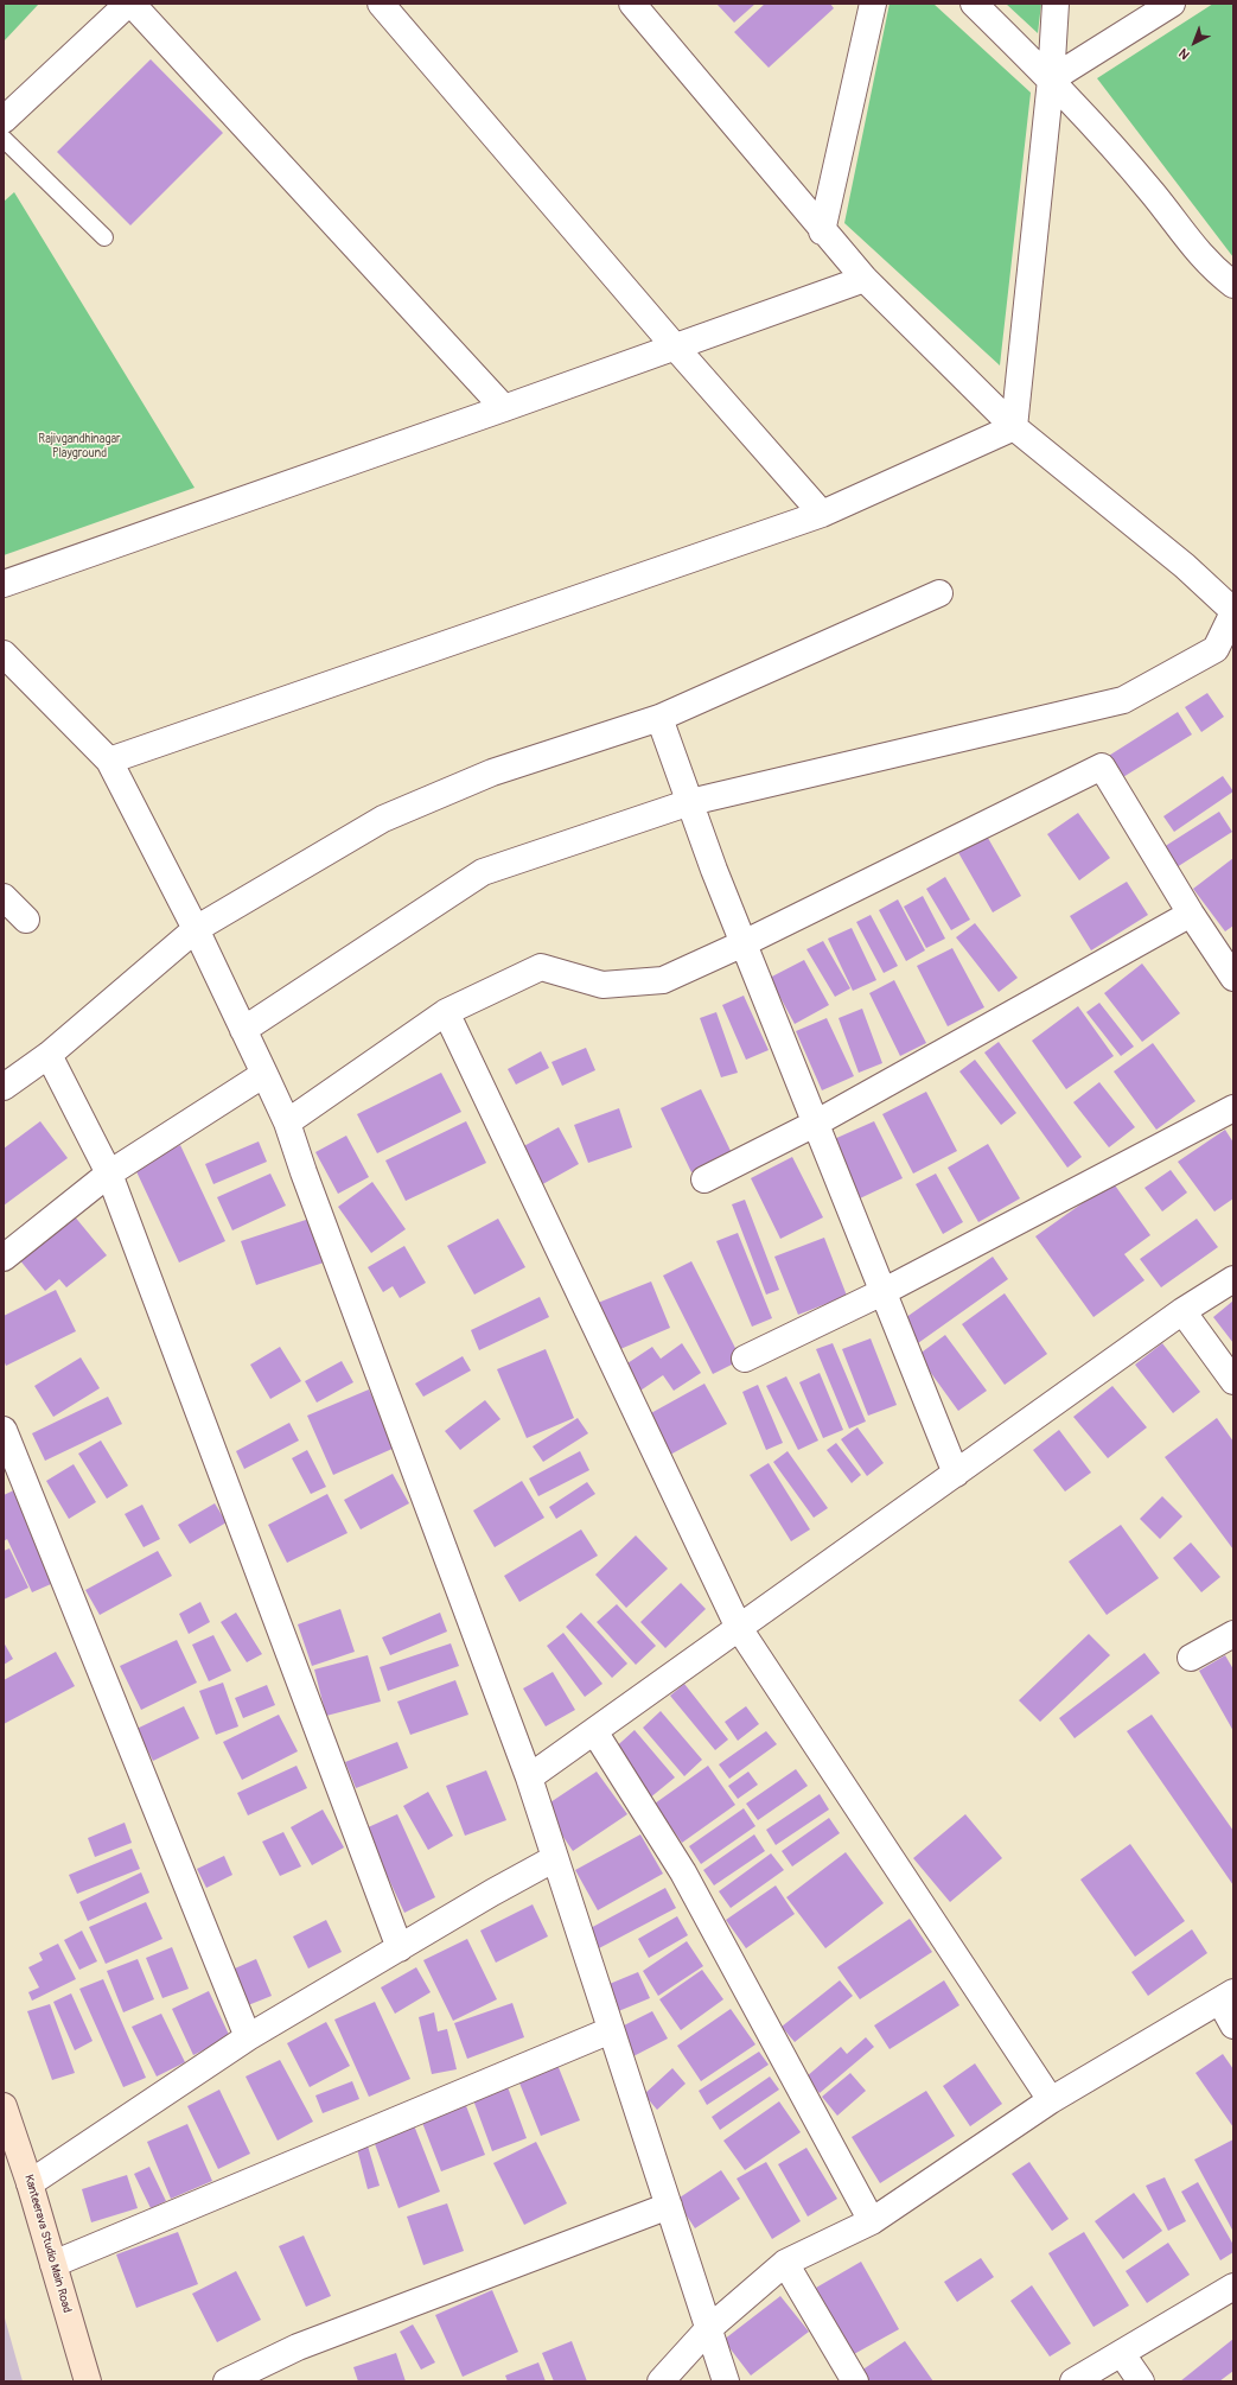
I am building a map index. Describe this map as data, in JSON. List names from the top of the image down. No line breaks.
{"streets":{"main road":["Kanteerava Studio Main Road"]},"parks":["Rajivgandhinagar Playground"],"north":"bottom left"}
